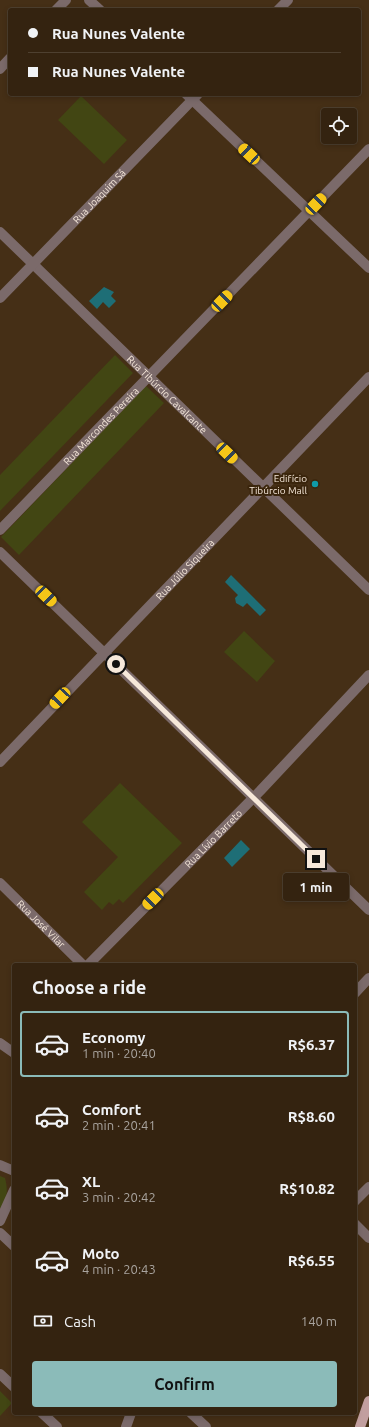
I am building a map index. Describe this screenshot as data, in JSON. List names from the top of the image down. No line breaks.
{"streets":{"street":["Rua Joaquim Sá","Rua Tibúrcio Cavalcante","Rua Marcondes Pereira","Rua Júlio Siqueira","Rua Lívio Barreto","Rua José Vilar"]},"crossings":[["Rua Joaquim Sá","Rua Tibúrcio Cavalcante"],["Rua Tibúrcio Cavalcante","Rua Marcondes Pereira"],["Rua Tibúrcio Cavalcante","Rua Júlio Siqueira"]],"places":["Edifício Tibúrcio Mall"],"page":{"banner":["Rua Nunes Valente","Rua Nunes Valente"],"bubble":"1 min","heading":"Choose a ride","list":[{"name":"Economy","note":"1 min · 20:40","value":"R$6.37"},{"name":"Comfort","note":"2 min · 20:41","value":"R$8.60"},{"name":"XL","note":"3 min · 20:42","value":"R$10.82"},{"name":"Moto","note":"4 min · 20:43","value":"R$6.55"}],"pay":["Cash","140 m"],"buttons":"Confirm"}}
